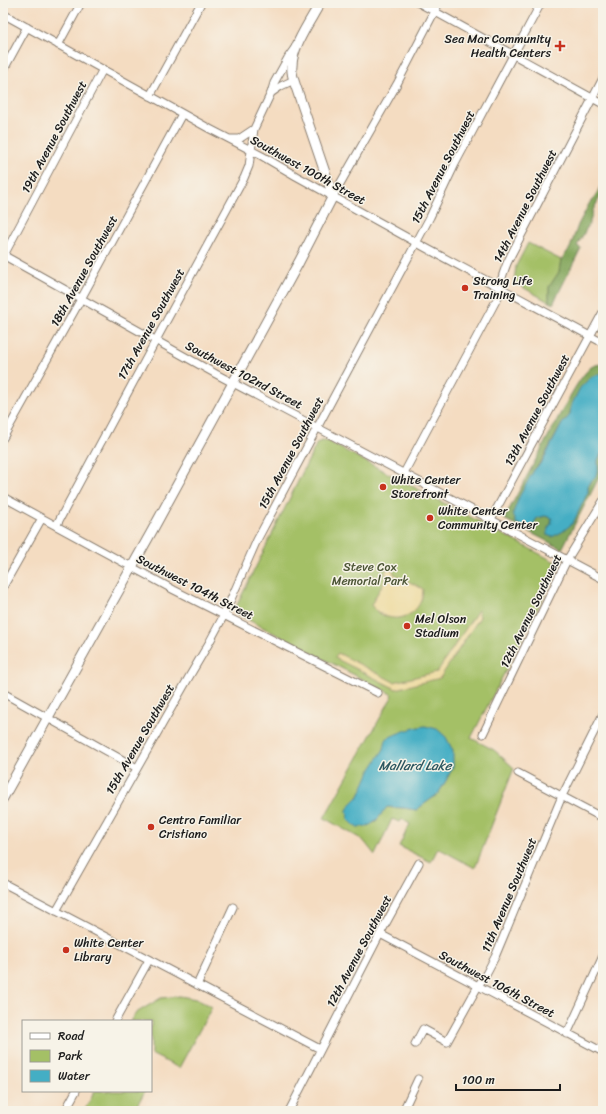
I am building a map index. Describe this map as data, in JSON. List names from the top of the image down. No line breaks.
{"streets":{"main road":["17th Avenue Southwest"],"street":["19th Avenue Southwest","15th Avenue Southwest","Southwest 100th Street","14th Avenue Southwest","18th Avenue Southwest","Southwest 102nd Street","13th Avenue Southwest","Southwest 104th Street","12th Avenue Southwest","11th Avenue Southwest","Southwest 106th Street"]},"crossings":[["19th Avenue Southwest","Southwest 100th Street"],["19th Avenue Southwest","Southwest 102nd Street"],["15th Avenue Southwest","Southwest 100th Street"],["15th Avenue Southwest","Southwest 102nd Street"],["15th Avenue Southwest","Southwest 104th Street"],["Southwest 100th Street","14th Avenue Southwest"],["Southwest 100th Street","18th Avenue Southwest"],["Southwest 100th Street","17th Avenue Southwest"],["Southwest 100th Street","13th Avenue Southwest"],["14th Avenue Southwest","Southwest 102nd Street"],["18th Avenue Southwest","Southwest 102nd Street"],["17th Avenue Southwest","Southwest 102nd Street"],["17th Avenue Southwest","Southwest 104th Street"],["Southwest 102nd Street","13th Avenue Southwest"],["Southwest 102nd Street","12th Avenue Southwest"],["12th Avenue Southwest","Southwest 106th Street"],["11th Avenue Southwest","Southwest 106th Street"]],"water":["Mallard Lake"],"parks":["Steve Cox Memorial Park"],"places":{"health":["Sea Mar Community Health Centers"],"other":["Strong Life Training","White Center Storefront","White Center Community Center","Mel Olson Stadium","Centro Familiar Cristiano","White Center Library"]},"legend":["Road","Park","Water"],"scale_bar":"100 m"}
